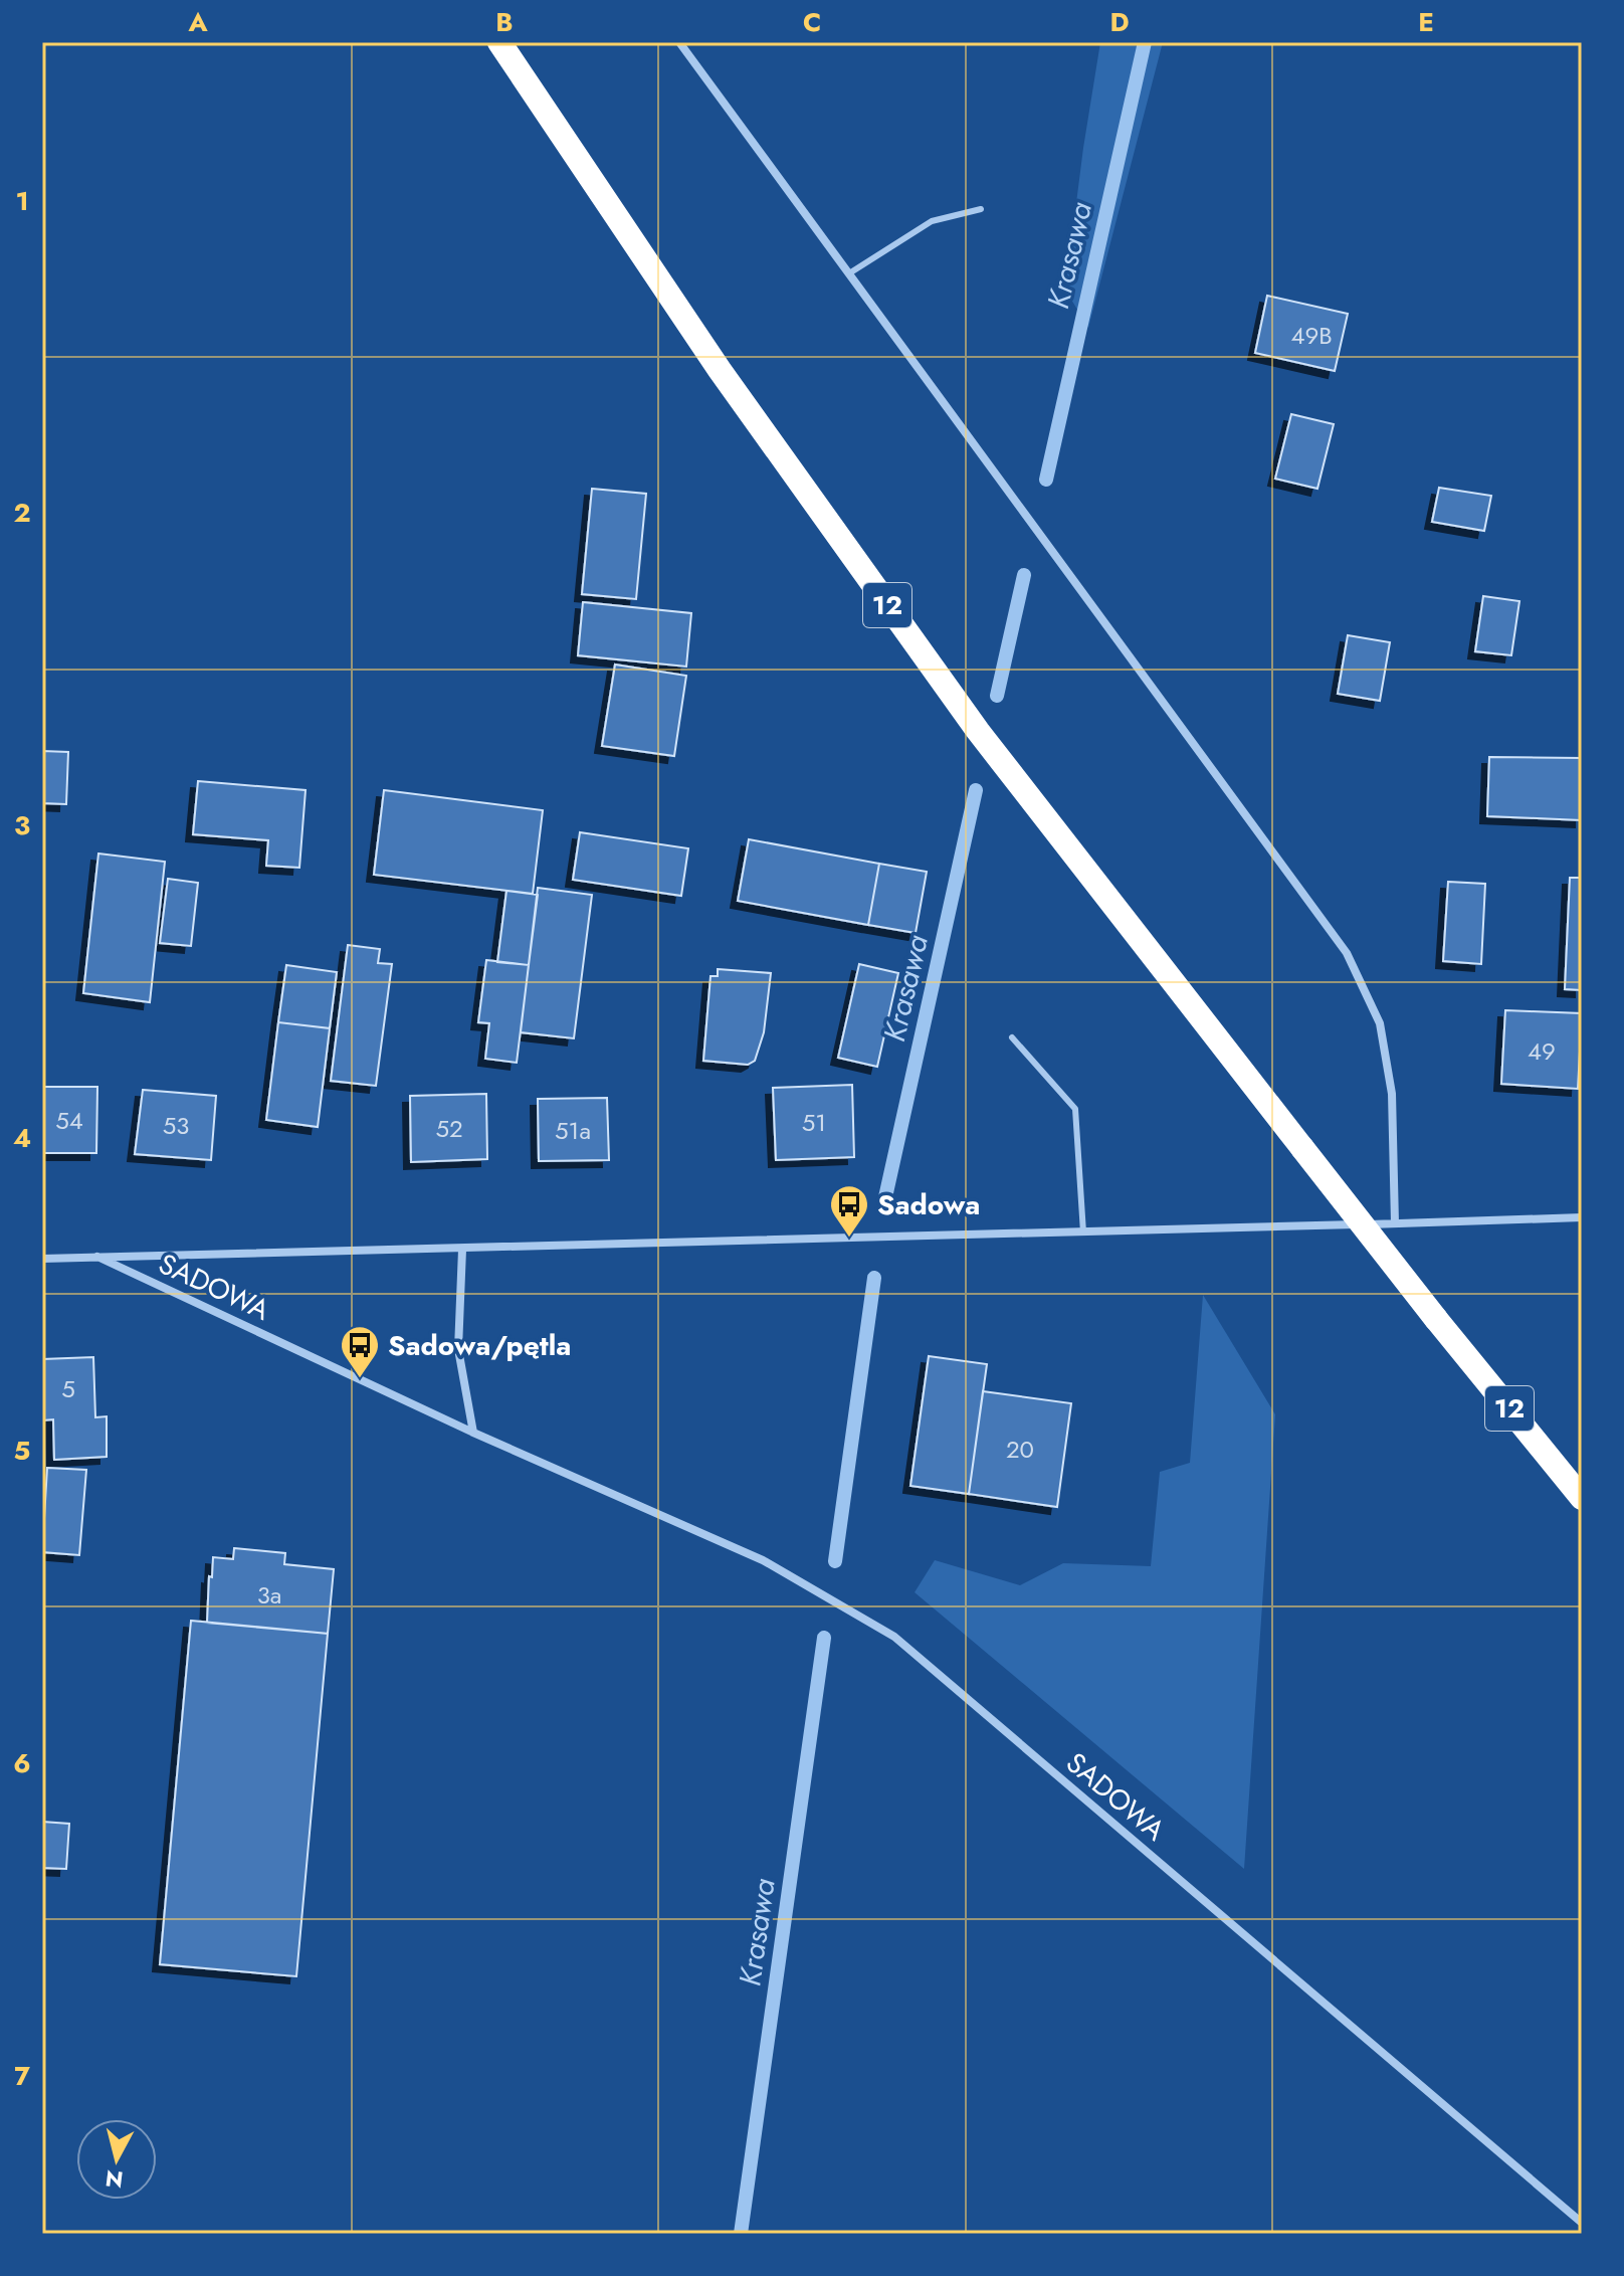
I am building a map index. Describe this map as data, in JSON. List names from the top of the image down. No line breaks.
{"streets":{"highway":["12"],"street":["SADOWA"]},"water":["Krasawa"],"places":{"bus stop":["Sadowa","Sadowa/pętla"]},"house_numbers":["49B","49","54","51","53","52","51a","5","20","3a"],"north":"bottom","grid":{"columns":["A","B","C","D","E"],"rows":["1","2","3","4","5","6","7"]}}
